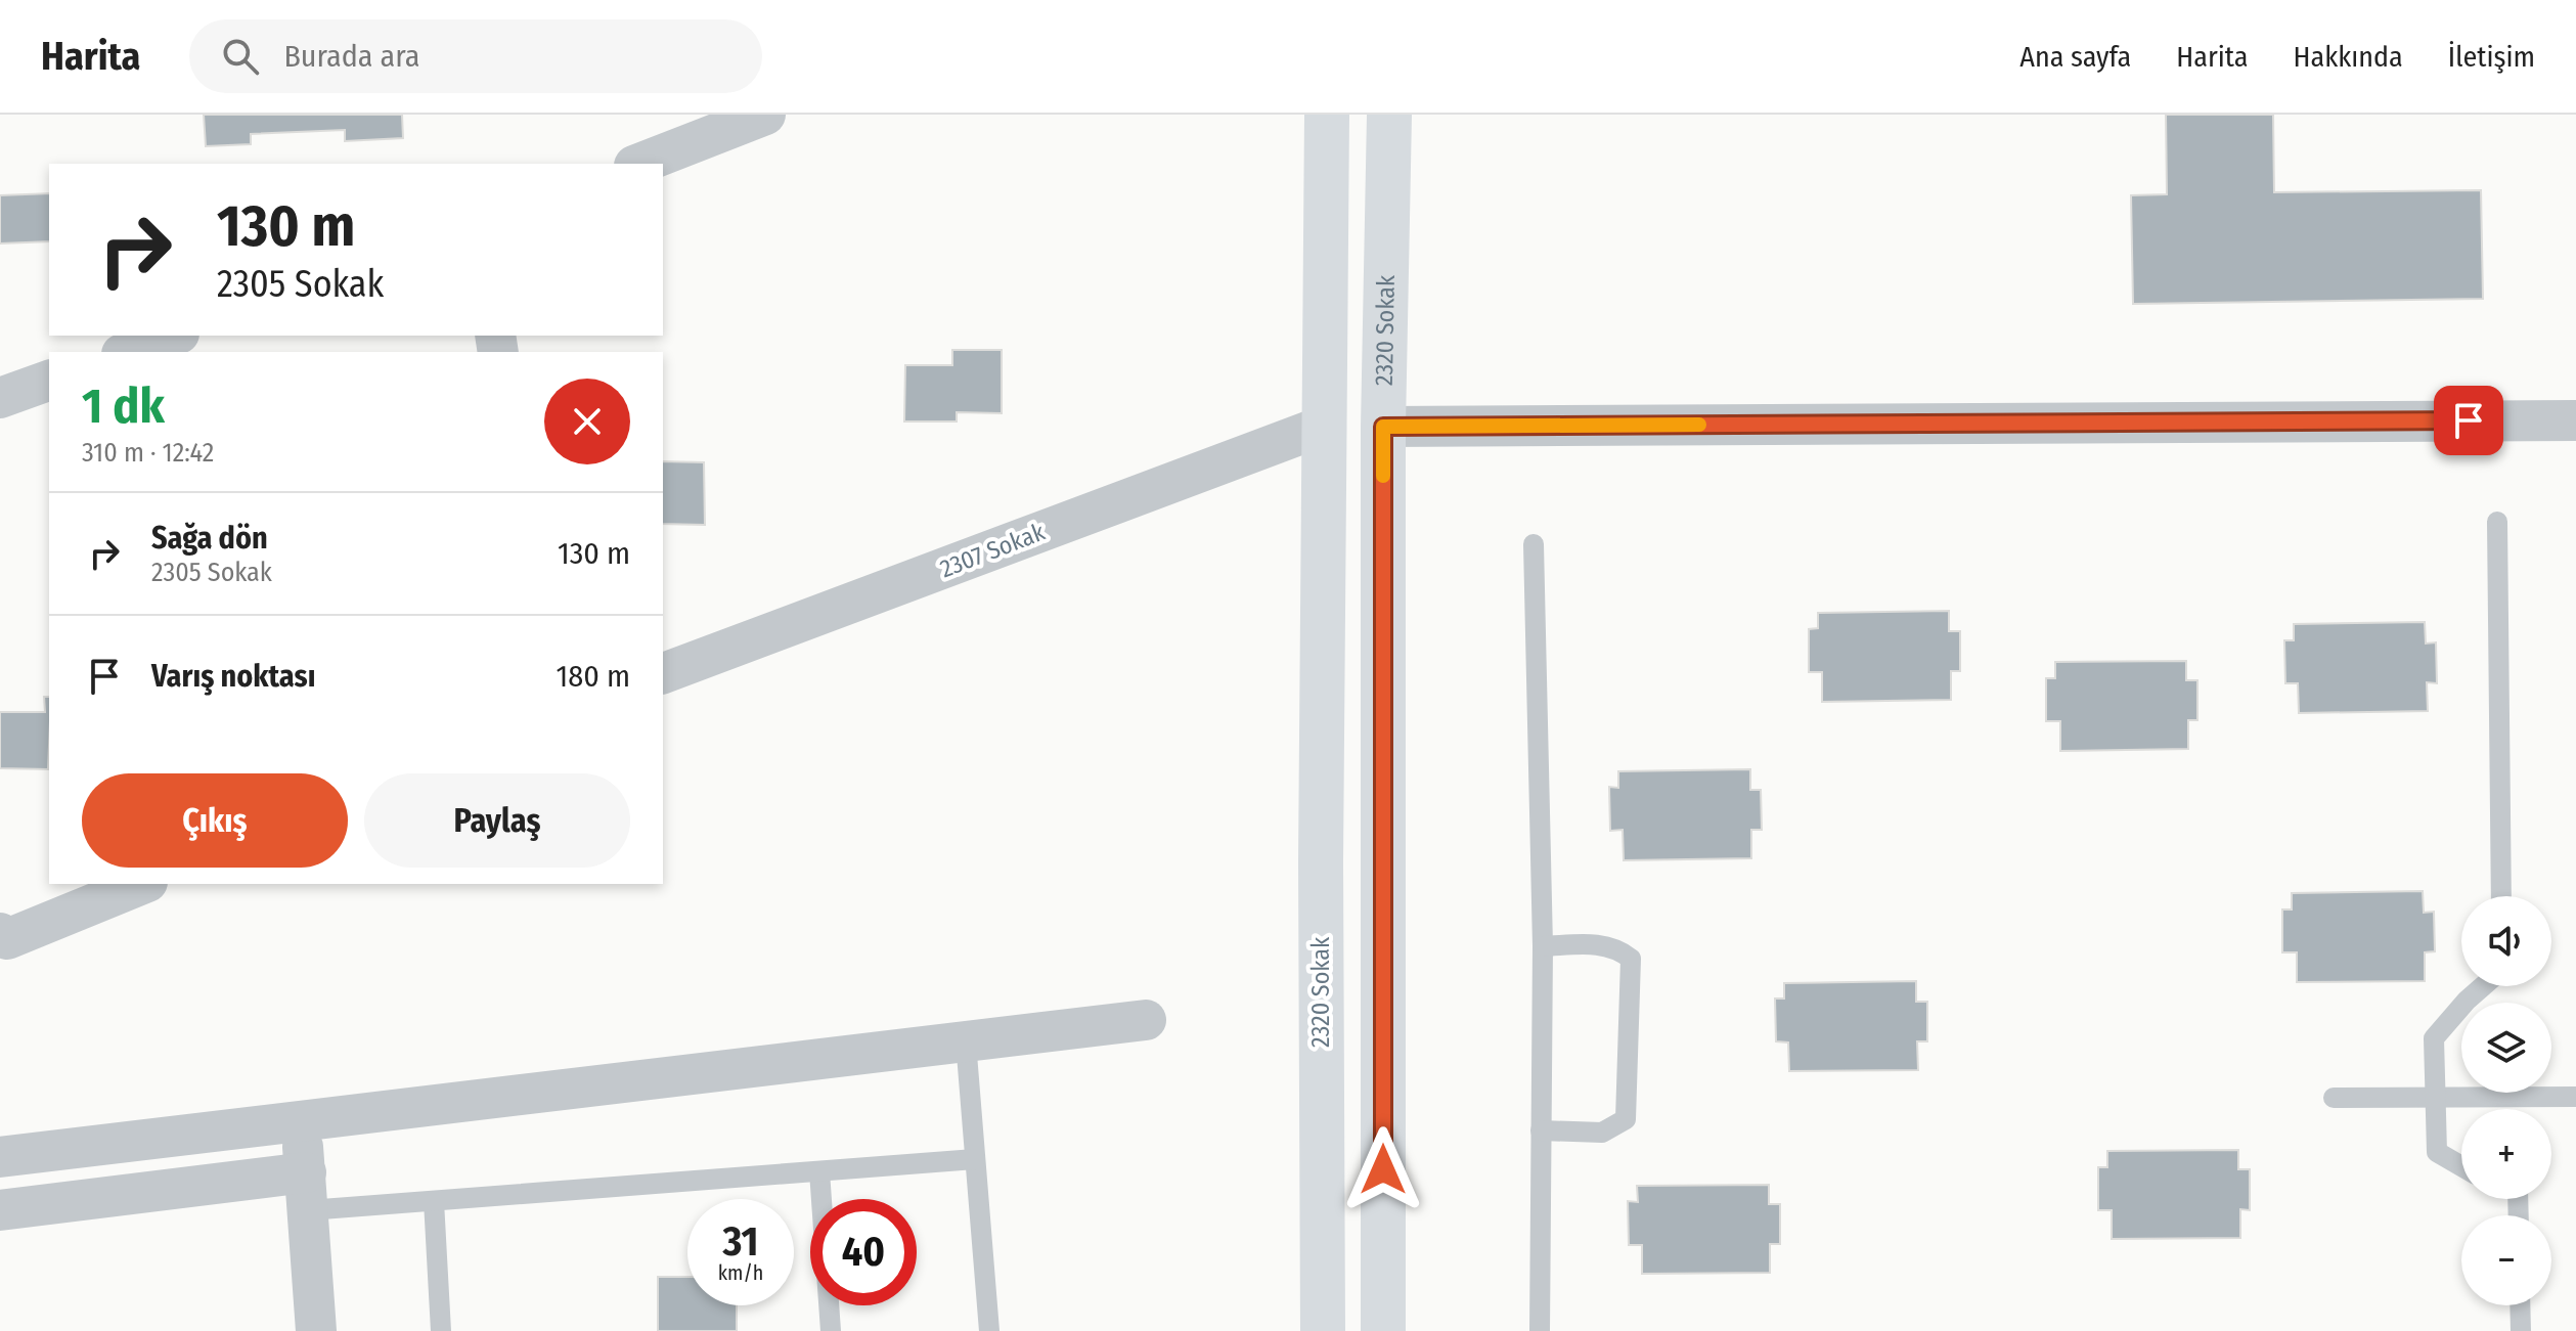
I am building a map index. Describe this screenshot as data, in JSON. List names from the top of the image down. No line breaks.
{"streets":{"street":["2320 Sokak","2307 Sokak"]},"crossings":[["2320 Sokak","2307 Sokak"]],"page":{"header":"Harita","search":"Burada ara","nav":["Ana sayfa","Harita","Hakkında","İletişim"],"turn":["130 m","2305 Sokak"],"heading":["1 dk","310 m · 12:42"],"list":[{"name":"Sağa dön","note":"2305 Sokak","value":"130 m"},{"name":"Varış noktası","value":"180 m"}],"buttons":["Çıkış","Paylaş"],"map_buttons":["+","−"],"speed":"31 km/h","limit":"40"}}
